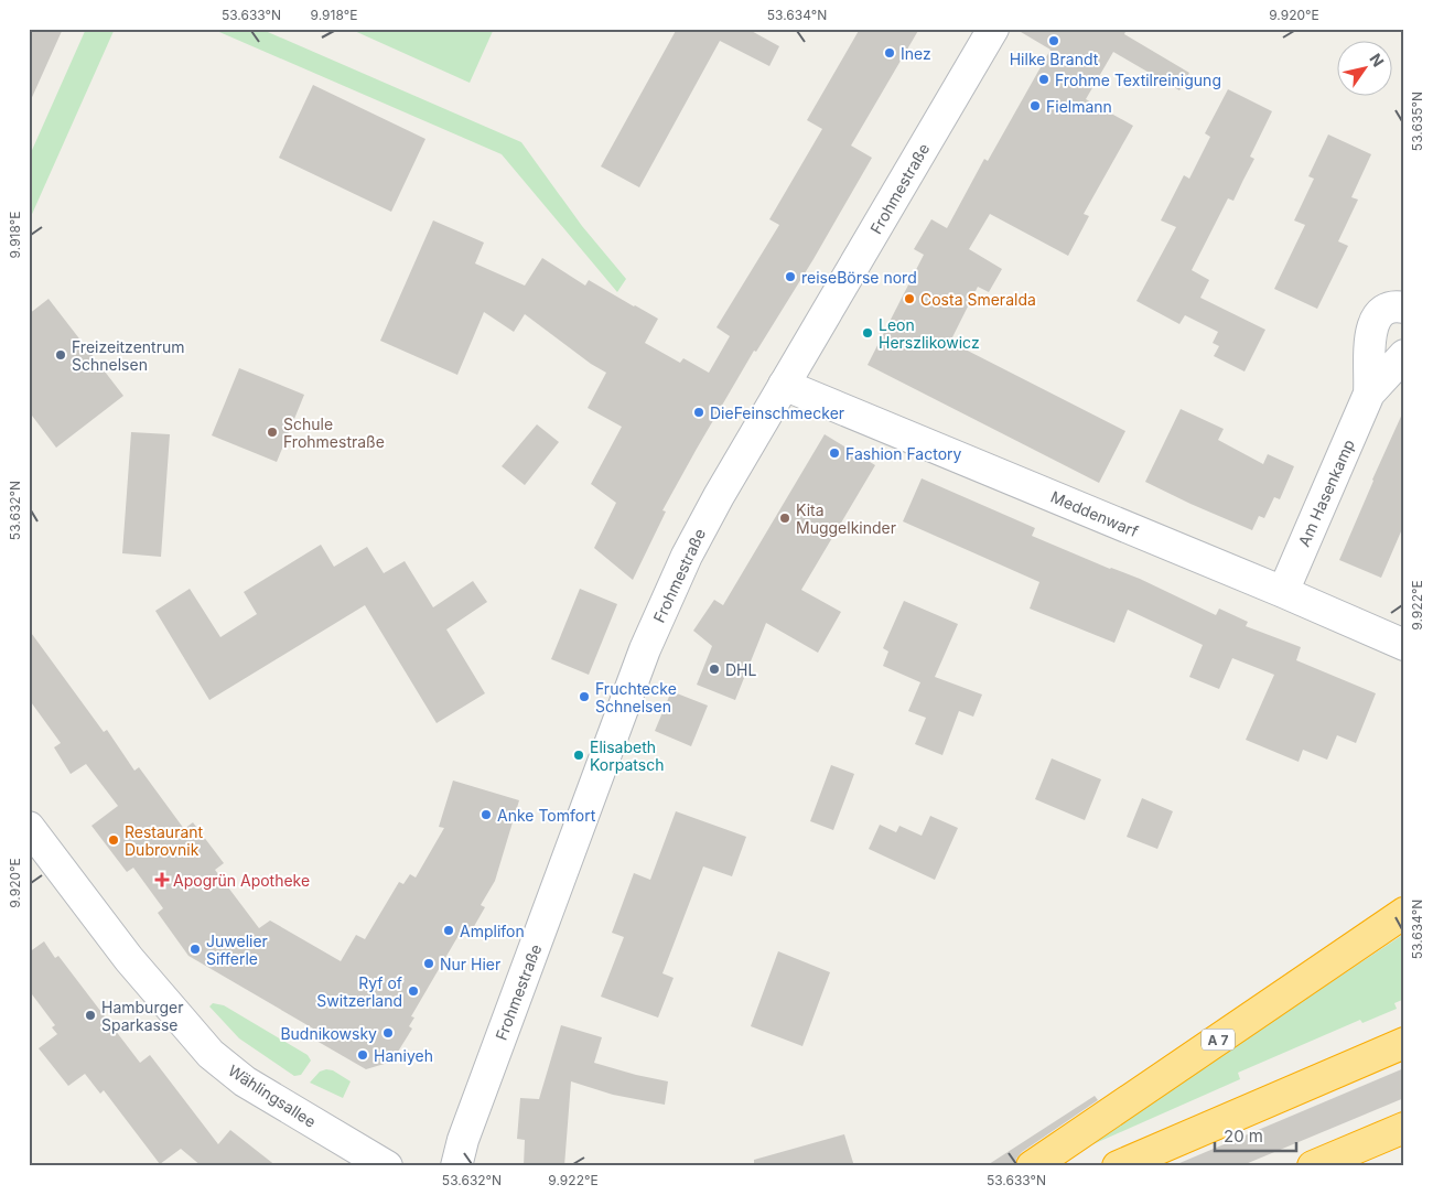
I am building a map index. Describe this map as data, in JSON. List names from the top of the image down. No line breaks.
{"streets":{"highway":["A 7"],"street":["Frohmestraße","Am Hasenkamp","Meddenwarf","Wählingsallee"]},"crossings":[["Frohmestraße","Meddenwarf"],["Am Hasenkamp","Meddenwarf"]],"places":{"other":["Hilke Brandt","Inez","Frohme Textilreinigung","Fielmann","reiseBörse nord","Costa Smeralda","Leon Herszlikowicz","Freizeitzentrum Schnelsen","DieFeinschmecker","Schule Frohmestraße","Fashion Factory","Kita Muggelkinder","DHL","Fruchtecke Schnelsen","Elisabeth Korpatsch","Anke Tomfort","Restaurant Dubrovnik","Amplifon","Juwelier Sifferle","Nur Hier","Ryf of Switzerland","Hamburger Sparkasse","Budnikowsky","Haniyeh"],"health":["Apogrün Apotheke"]},"scale_bar":"20 m","north":"top right","coordinates":["53.633°N","9.918°E","53.634°N","9.920°E","53.635°N","53.632°N","9.922°E"]}
